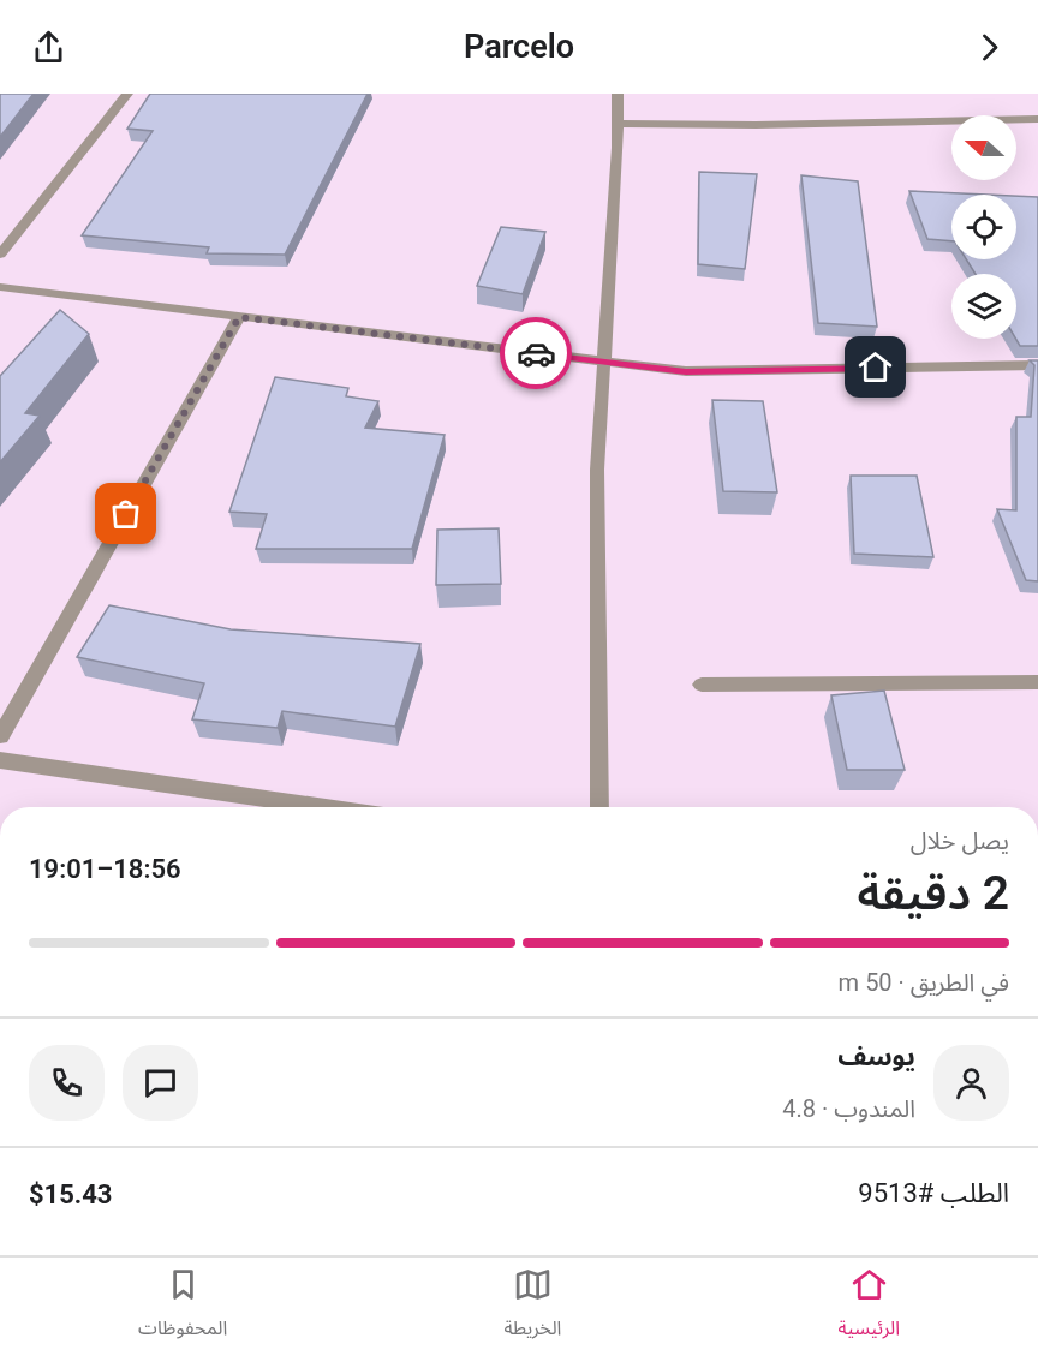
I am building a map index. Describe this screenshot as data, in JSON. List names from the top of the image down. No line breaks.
{"north":"left","page":{"header":"Parcelo","heading":["2 دقيقة","يصل خلال","18:56–19:01"],"panel":["يوسف","المندوب · 4.8","الطلب #9513","$15.43"],"bar":"في الطريق · 50 m","tabs":["الرئيسية","الخريطة","المحفوظات"]}}
